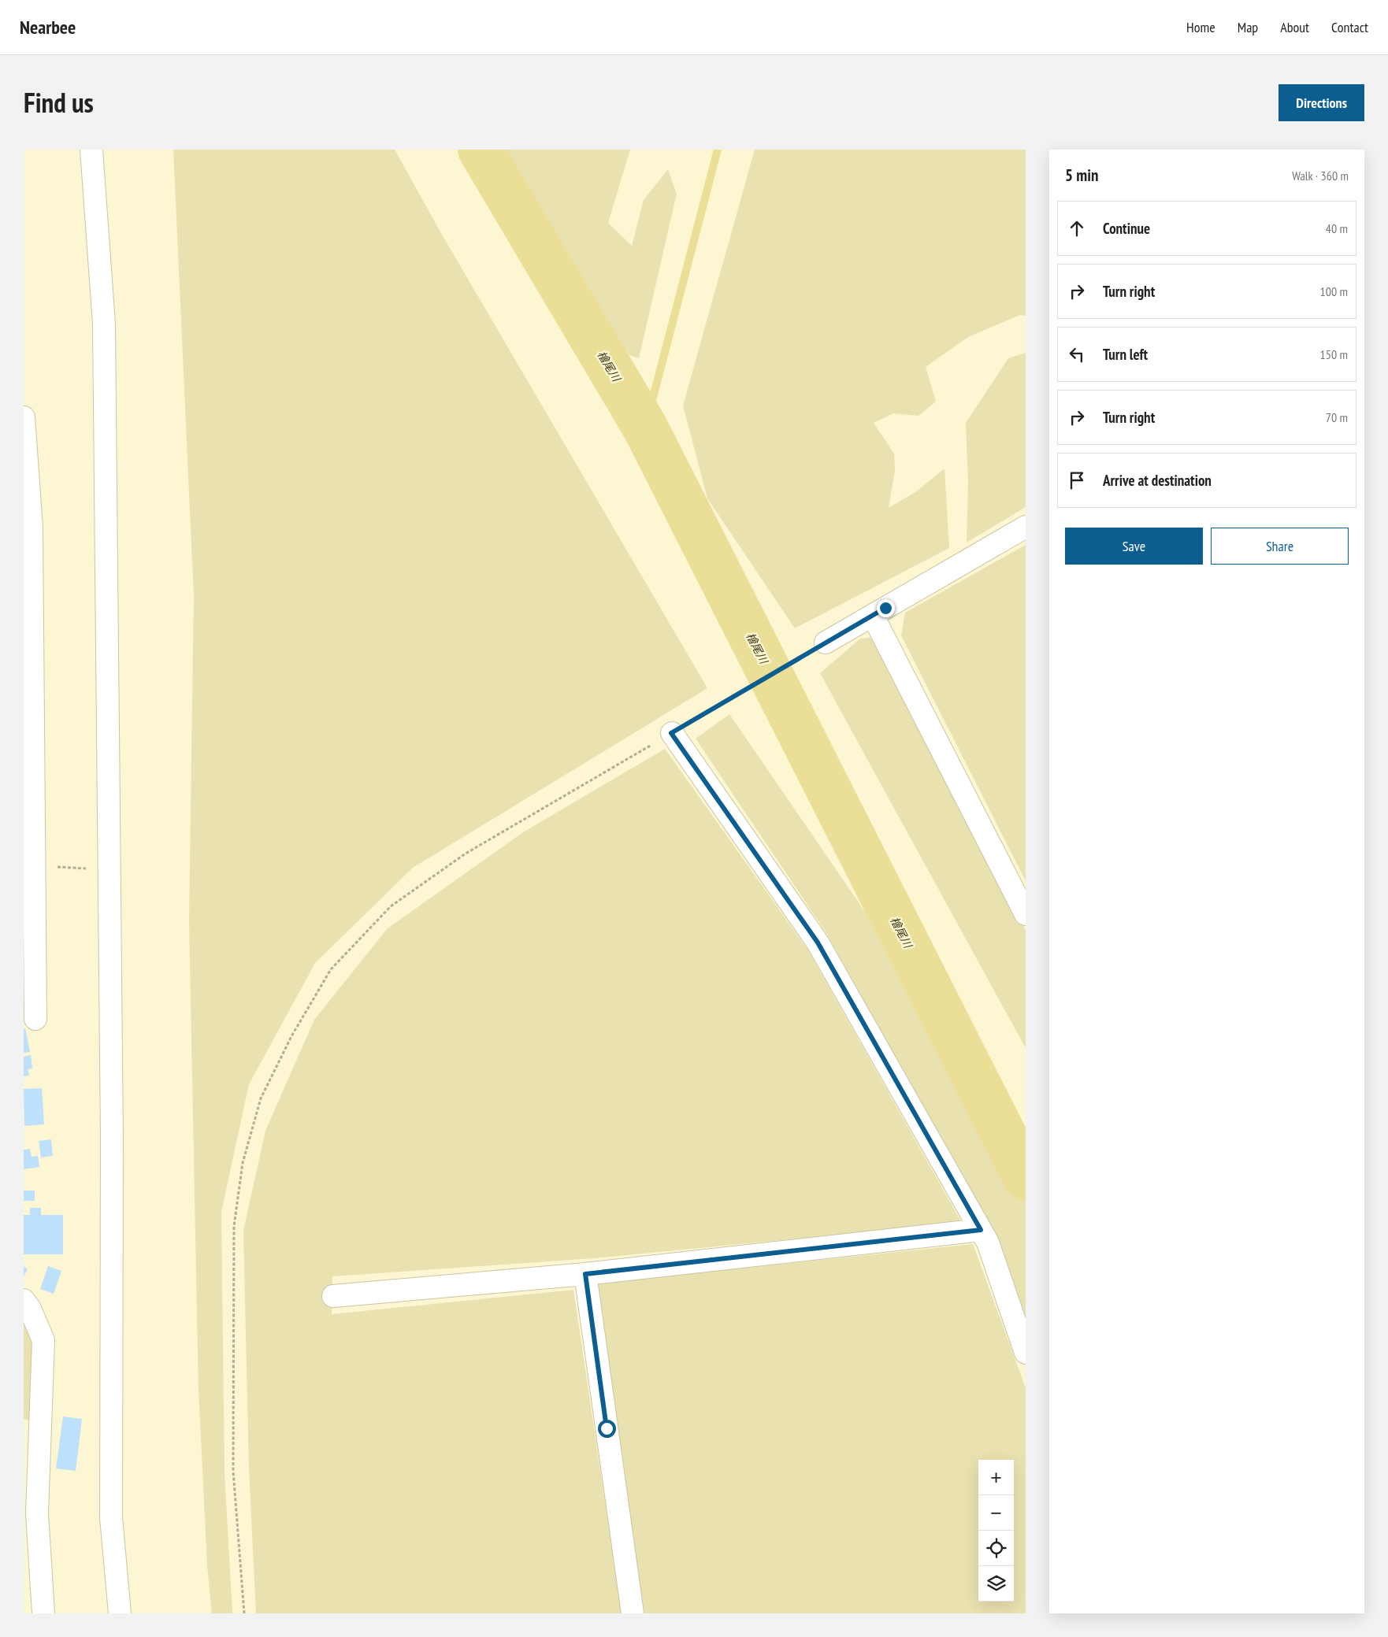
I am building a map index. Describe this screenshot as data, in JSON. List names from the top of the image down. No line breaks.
{"water":["檜尾川"],"page":{"header":"Nearbee","nav":["Home","Map","About","Contact"],"title":"Find us","buttons":["Directions",["Save","Share"]],"heading":["5 min","Walk · 360 m"],"list":[["Continue","40 m"],["Turn right","100 m"],["Turn left","150 m"],["Turn right","70 m"],"Arrive at destination"],"map_buttons":["+","−"]}}
